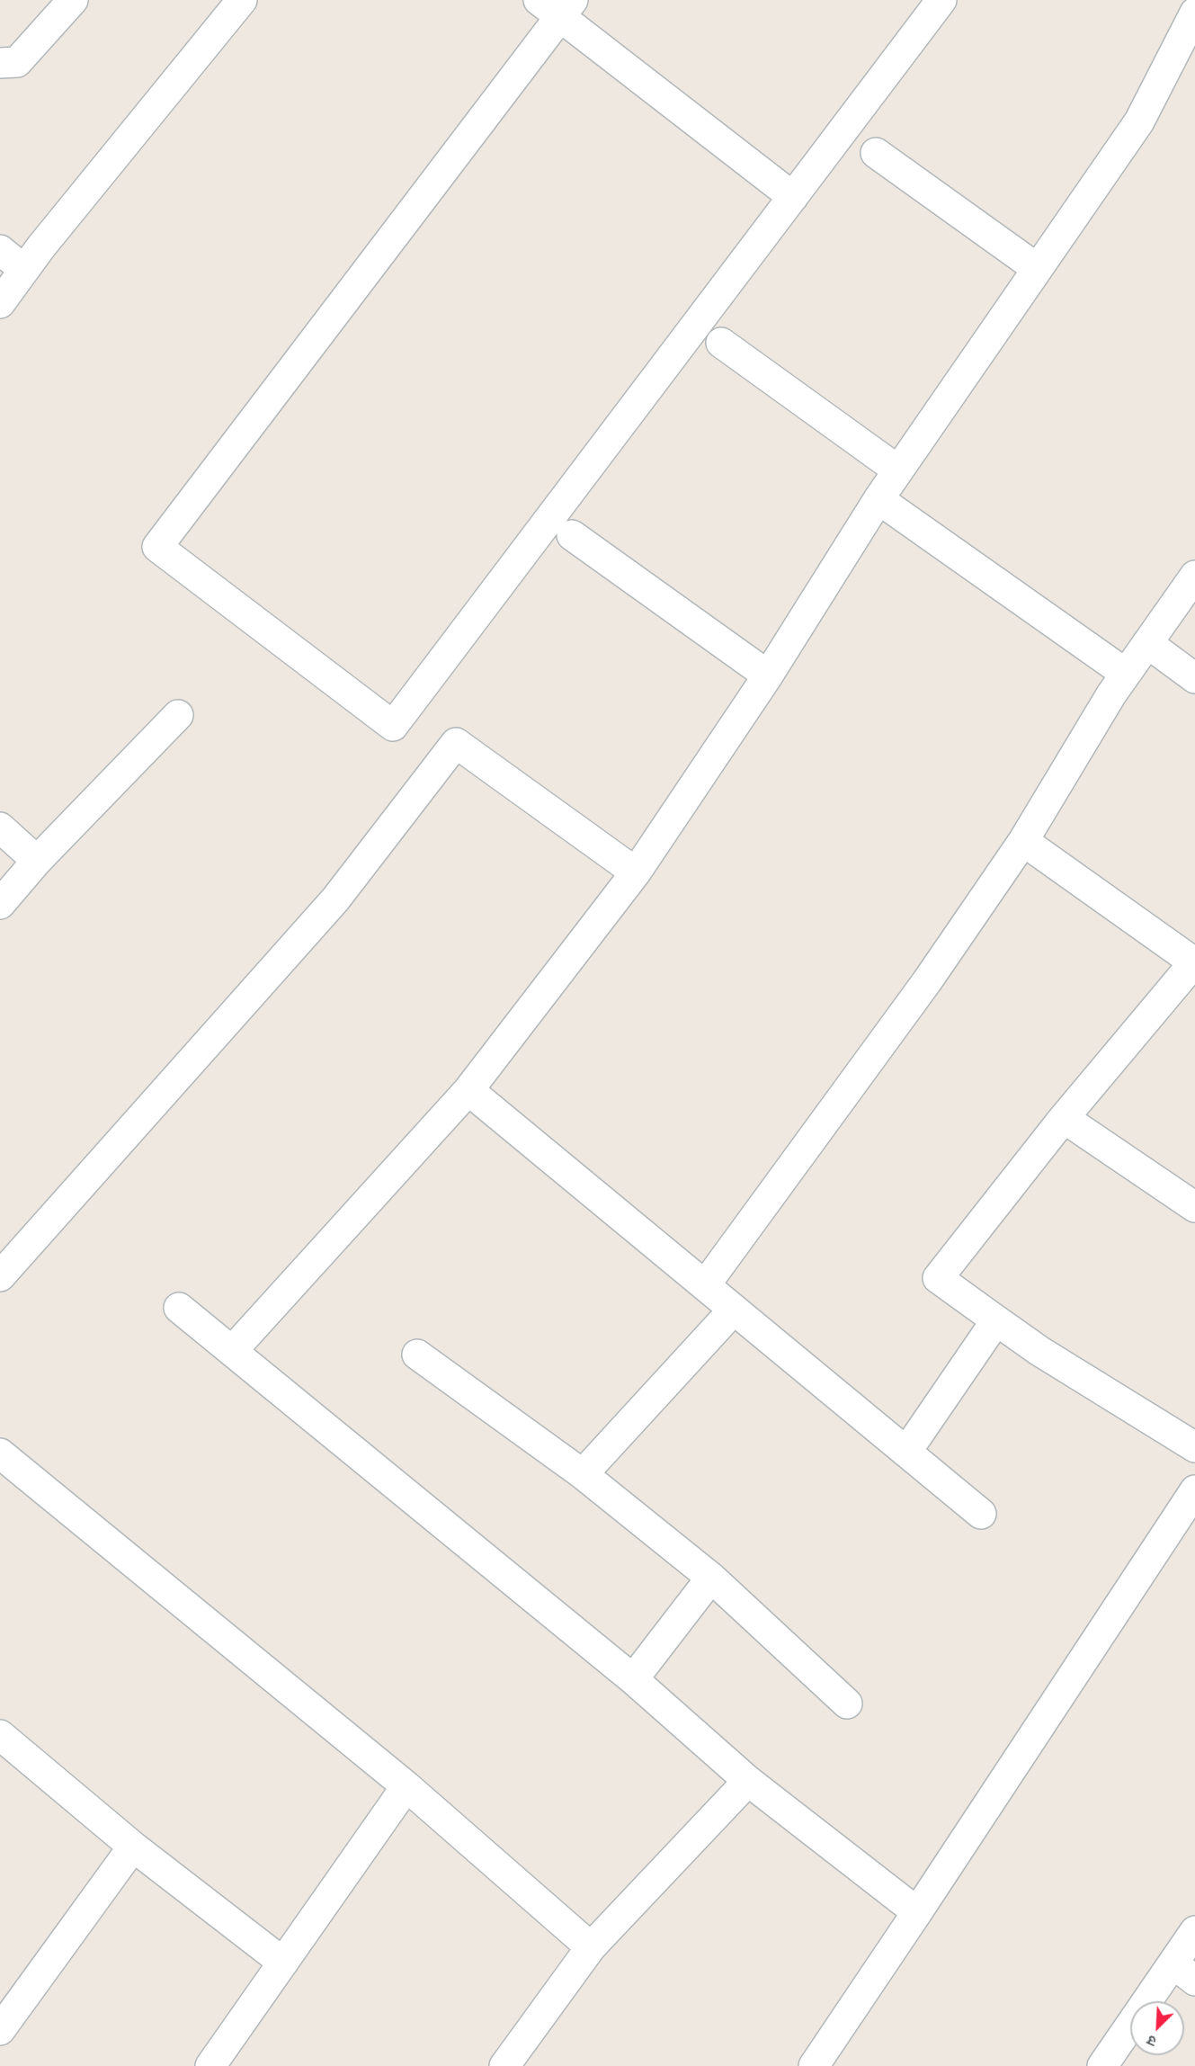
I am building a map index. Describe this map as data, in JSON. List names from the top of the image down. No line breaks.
{"north":"bottom left"}
